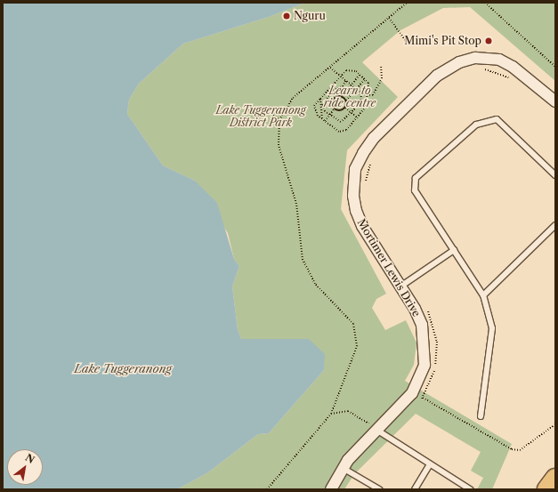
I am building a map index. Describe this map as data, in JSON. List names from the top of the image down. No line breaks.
{"streets":{"street":["Mortimer Lewis Drive"]},"water":["Lake Tuggeranong"],"parks":["Learn to ride centre","Lake Tuggeranong District Park"],"places":["Nguru","Mimi's Pit Stop"],"north":"top right"}
